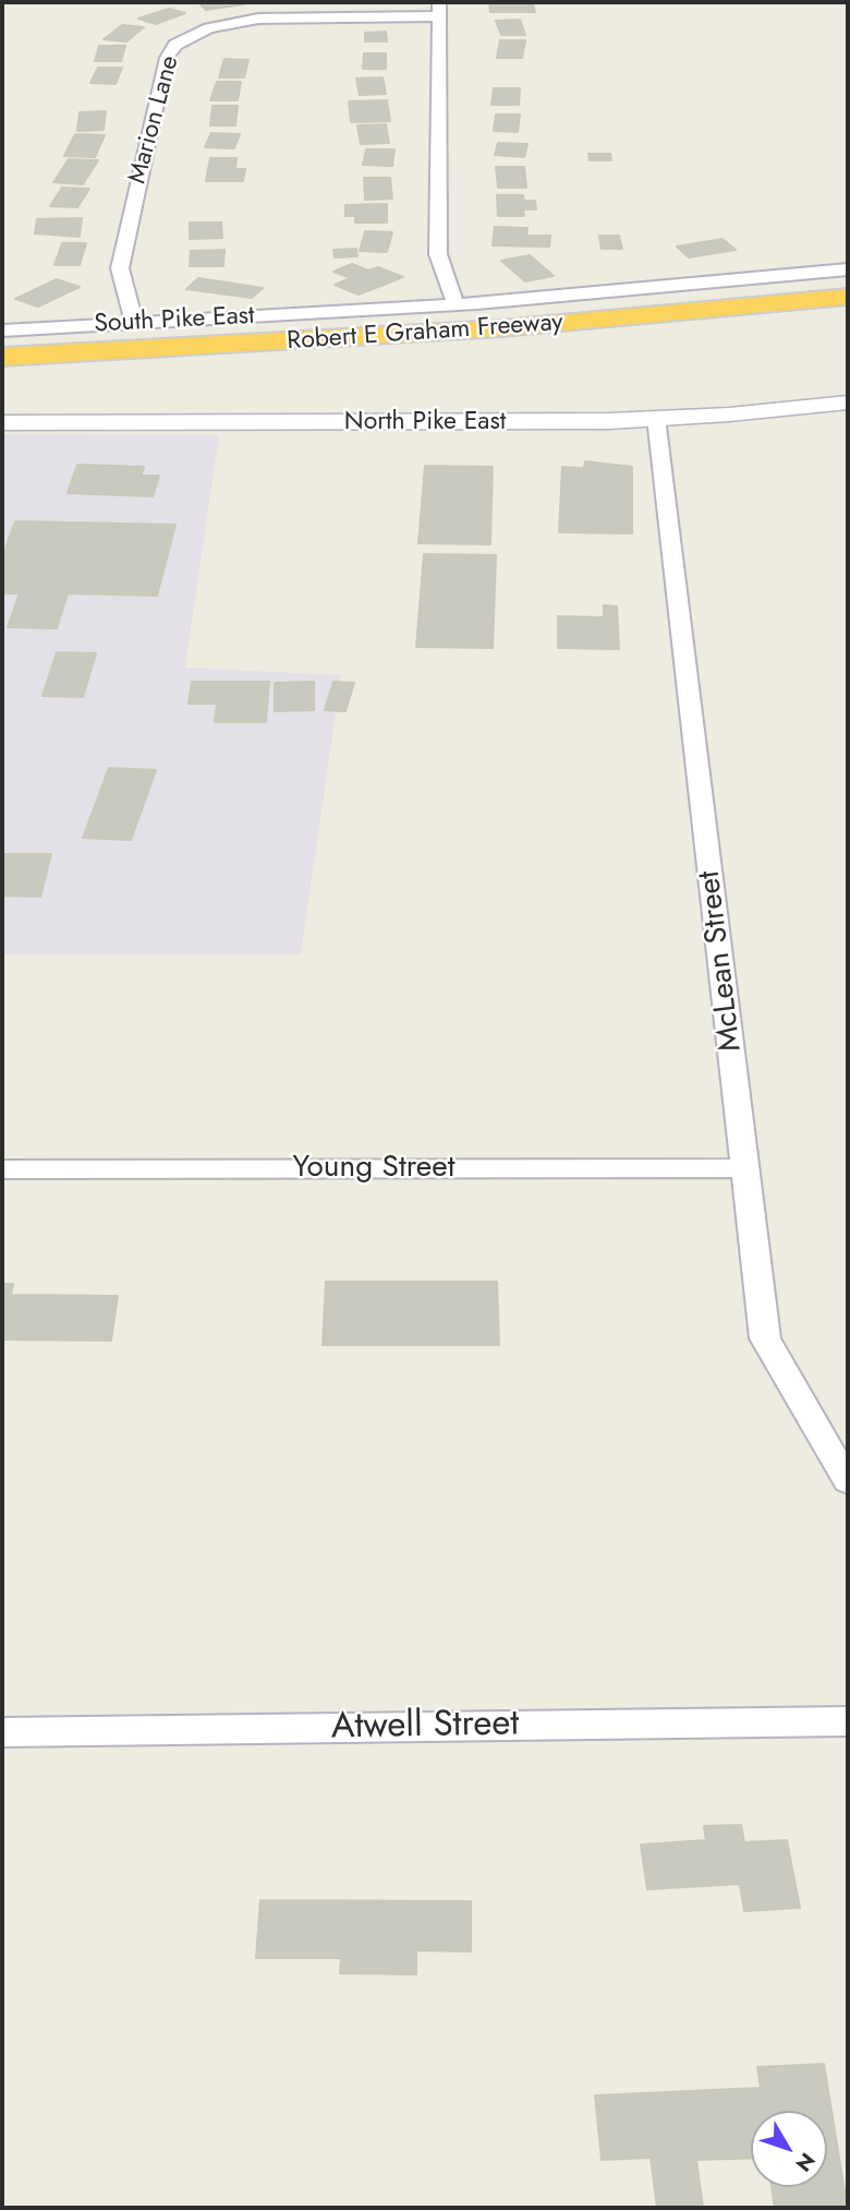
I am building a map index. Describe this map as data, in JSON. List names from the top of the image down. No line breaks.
{"streets":{"highway":["Robert E Graham Freeway"],"street":["Marion Lane","South Pike East","North Pike East","McLean Street","Young Street","Atwell Street"]},"crossings":[["Marion Lane","South Pike East"],["North Pike East","McLean Street"],["McLean Street","Young Street"]],"north":"bottom right"}
